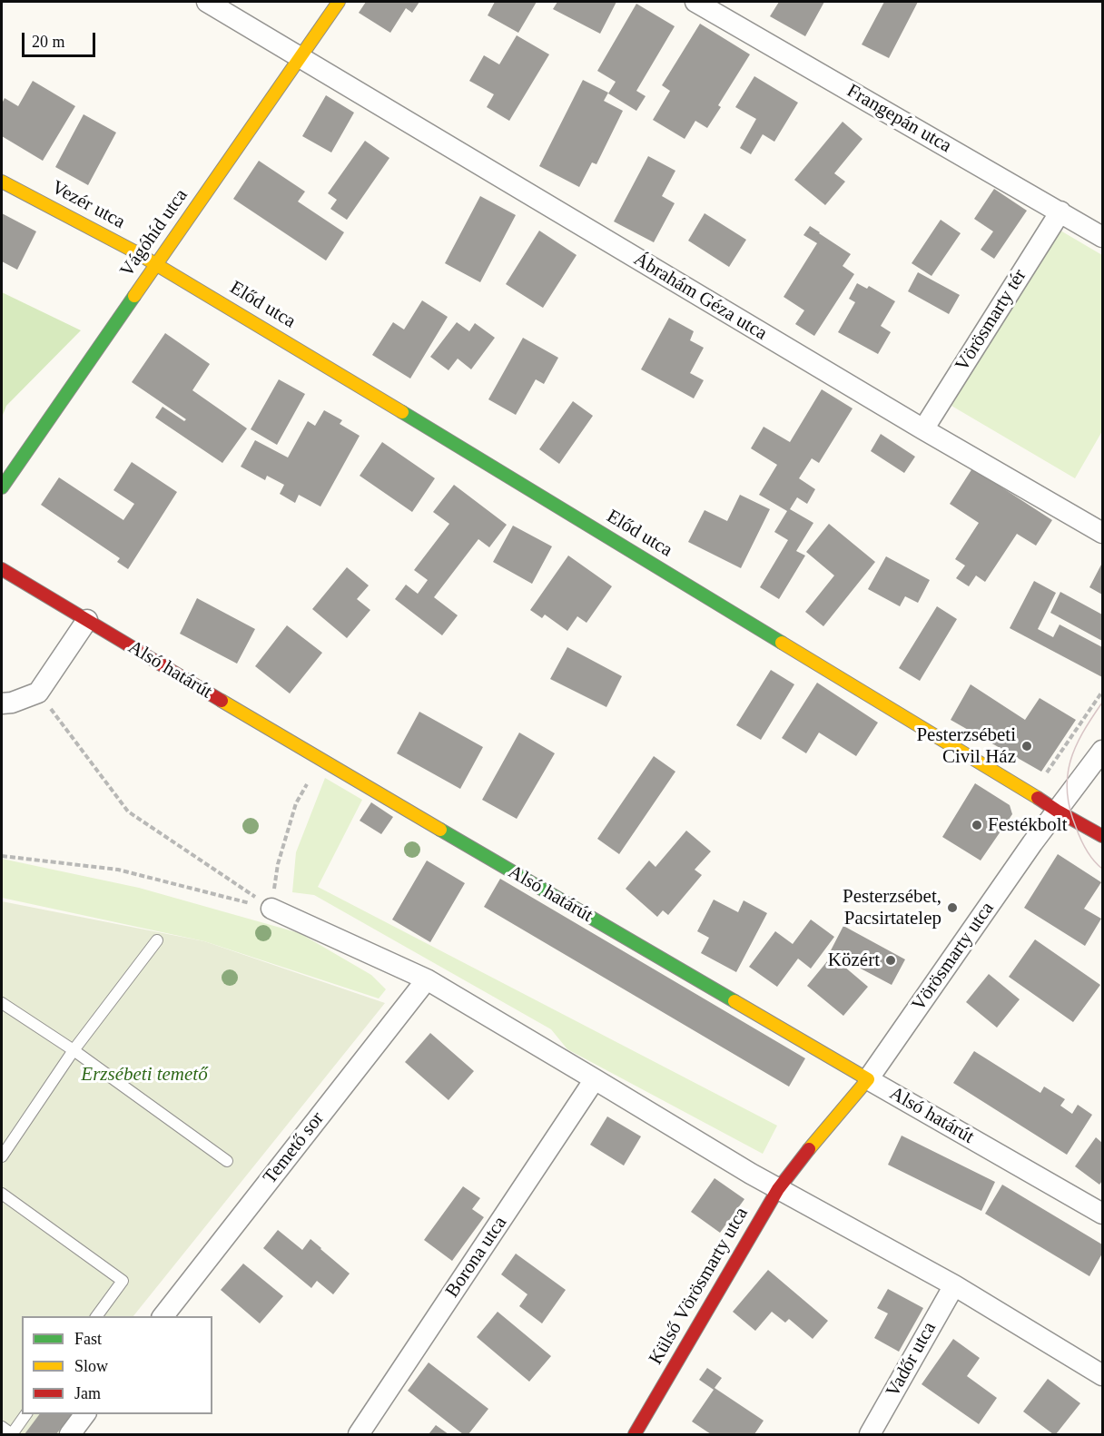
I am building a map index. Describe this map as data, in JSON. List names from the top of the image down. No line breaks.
{"streets":{"street":["Frangepán utca","Vezér utca","Vágóhíd utca","Ábrahám Géza utca","Előd utca","Vörösmarty tér","Alsó határút","Vörösmarty utca","Temető sor","Borona utca","Külső Vörösmarty utca","Vadőr utca"]},"crossings":[["Frangepán utca","Vörösmarty tér"],["Vezér utca","Vágóhíd utca"],["Vezér utca","Előd utca"],["Vágóhíd utca","Ábrahám Géza utca"],["Vágóhíd utca","Előd utca"],["Ábrahám Géza utca","Vörösmarty tér"],["Előd utca","Vörösmarty utca"],["Alsó határút","Vörösmarty utca"],["Vörösmarty utca","Külső Vörösmarty utca"]],"parks":["Erzsébeti temető"],"places":["Pesterzsébeti Civil Ház","Festékbolt","Pesterzsébet, Pacsirtatelep","Közért"],"legend":["Fast","Slow","Jam"],"scale_bar":"20 m"}
